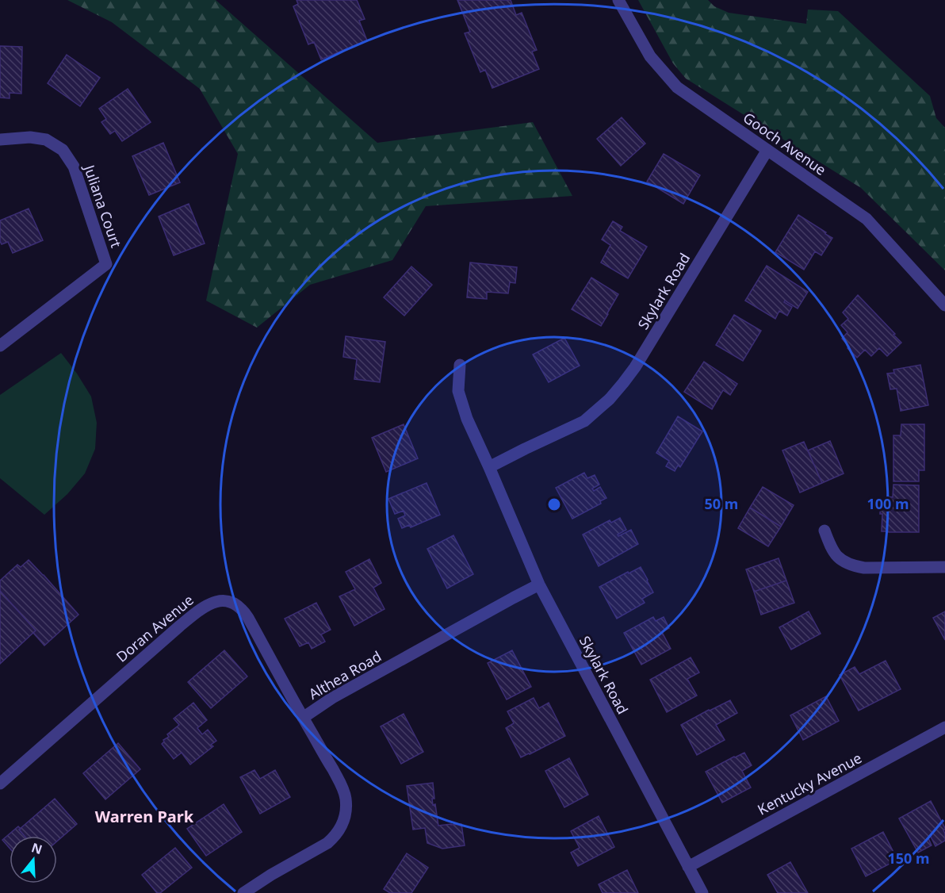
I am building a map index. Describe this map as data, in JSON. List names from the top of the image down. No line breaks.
{"streets":{"street":["Gooch Avenue","Juliana Court","Skylark Road","Doran Avenue","Althea Road","Kentucky Avenue"]},"crossings":[["Gooch Avenue","Skylark Road"],["Skylark Road","Althea Road"],["Skylark Road","Kentucky Avenue"],["Doran Avenue","Althea Road"]],"districts":["Warren Park"],"north":"top","rings":["50 m","100 m","150 m"]}
